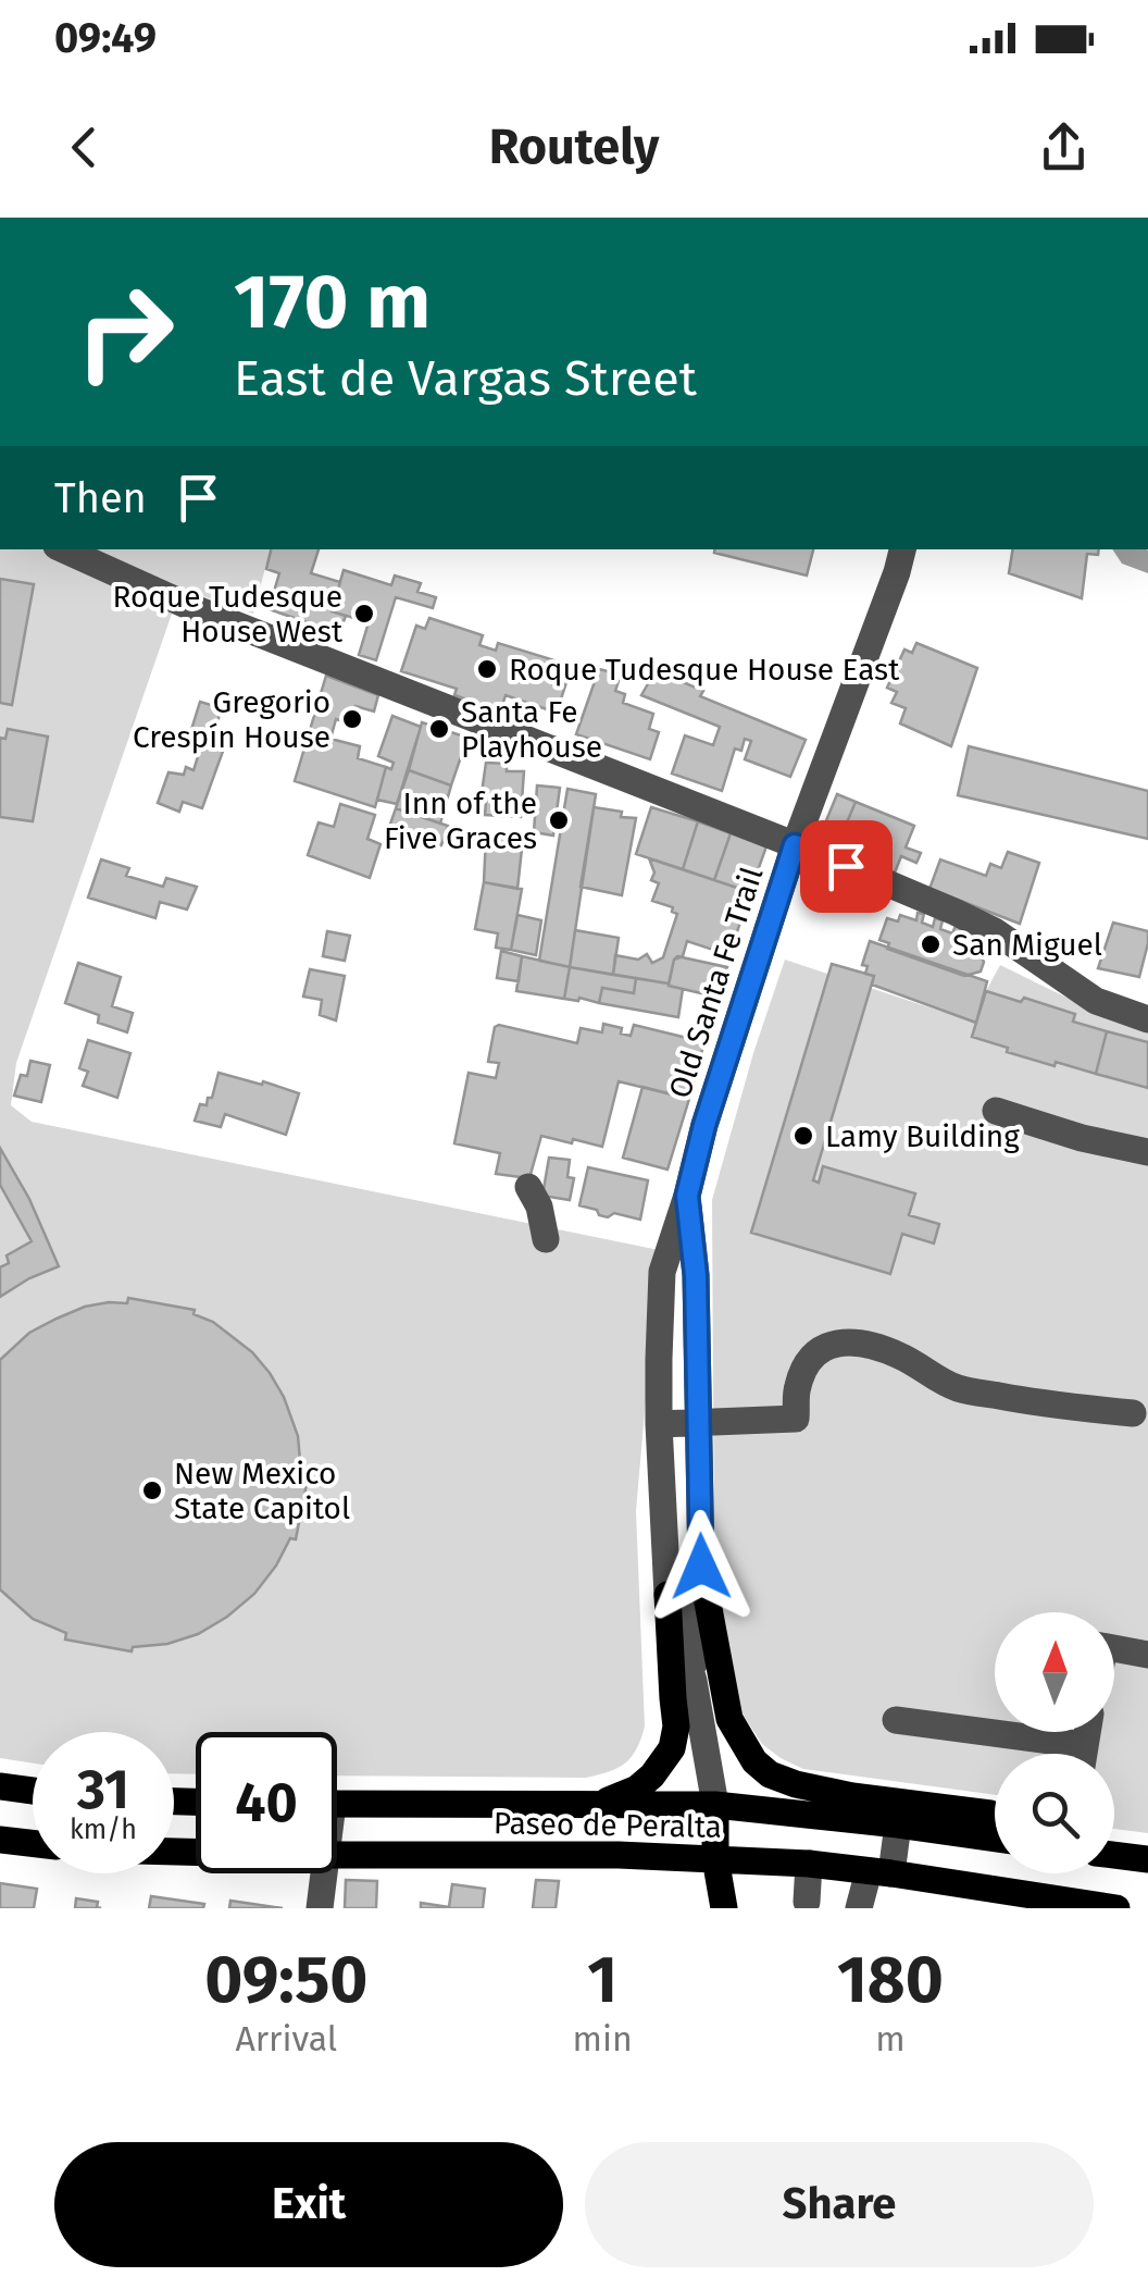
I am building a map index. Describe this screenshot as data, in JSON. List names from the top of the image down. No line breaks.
{"streets":{"main road":["Old Santa Fe Trail","Paseo de Peralta"]},"crossings":[["Old Santa Fe Trail","Paseo de Peralta"]],"places":["Roque Tudesque House West","Roque Tudesque House East","Gregorio Crespín House","Santa Fe Playhouse","Inn of the Five Graces","San Miguel","Lamy Building","New Mexico State Capitol"],"north":"top","page":{"status":"09:49","header":"Routely","turn":["170 m","East de Vargas Street"],"then":"Then","speed":"31 km/h","limit":"40","eta":["09:50","Arrival","1","min","180","m"],"buttons":["Exit","Share"]}}
